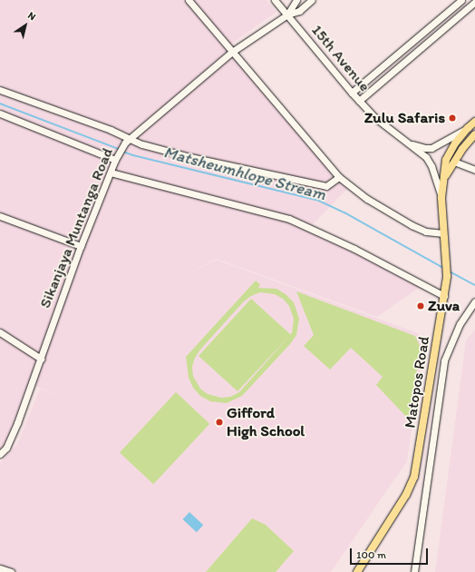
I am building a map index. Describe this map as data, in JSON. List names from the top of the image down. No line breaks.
{"streets":{"main road":["Matopos Road"],"street":["15th Avenue","Sikanjaya Muntanga Road"]},"crossings":[["15th Avenue","Sikanjaya Muntanga Road"],["15th Avenue","Matopos Road"]],"water":["Matsheumhlope Stream"],"places":["Zulu Safaris","Zuva","Gifford High School"],"scale_bar":"100 m","north":"top right"}
